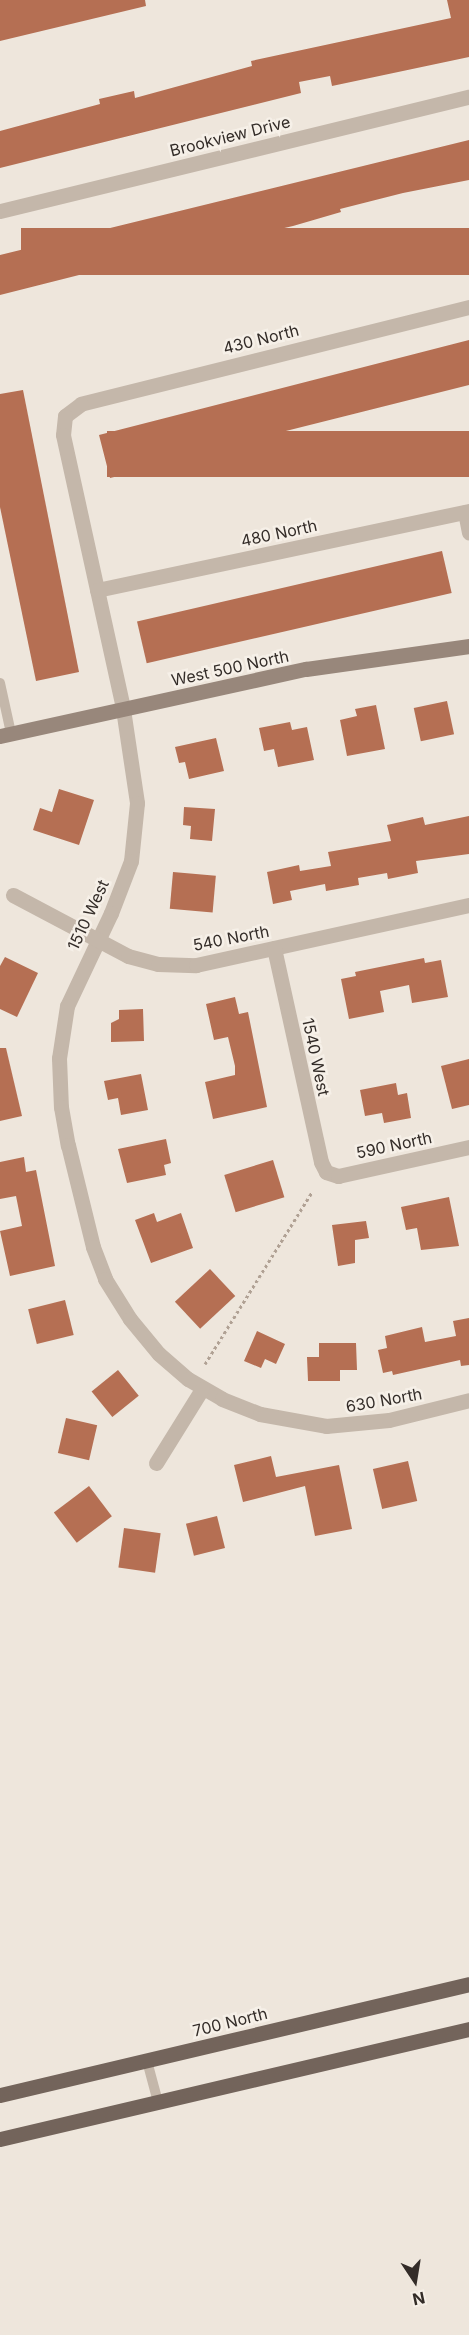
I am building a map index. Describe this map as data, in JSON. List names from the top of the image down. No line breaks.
{"streets":{"main road":["700 North"],"street":["Brookview Drive","430 North","480 North","West 500 North","1510 West","540 North","1540 West","590 North","630 North"]},"crossings":[["430 North","1510 West"],["480 North","1510 West"],["West 500 North","1510 West"],["1510 West","540 North"],["1510 West","630 North"],["540 North","1540 West"],["1540 West","590 North"]],"north":"bottom"}
